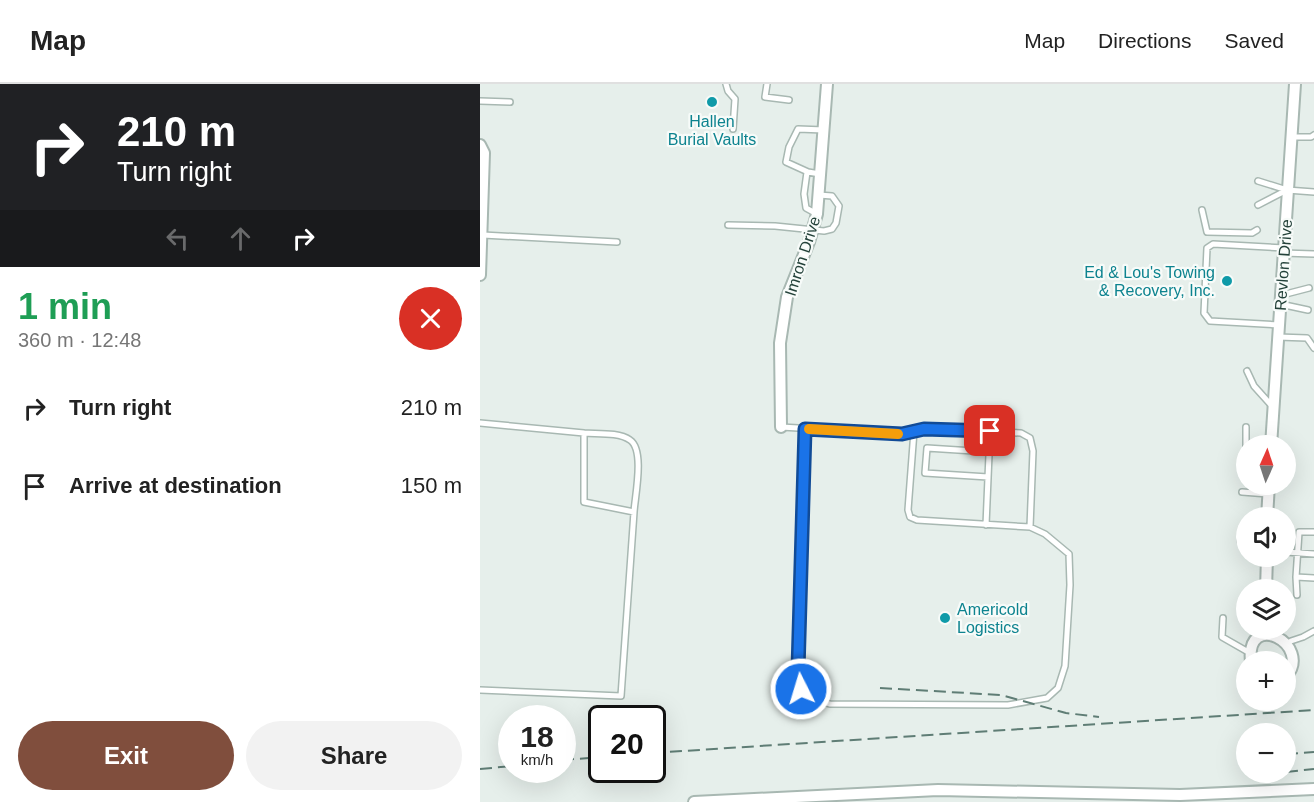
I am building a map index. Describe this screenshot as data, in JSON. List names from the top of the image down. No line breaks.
{"streets":{"street":["Imron Drive","Revlon Drive"]},"places":["Hallen Burial Vaults","Ed & Lou's Towing & Recovery, Inc.","Americold Logistics"],"north":"top","page":{"header":"Map","nav":["Map","Directions","Saved"],"turn":["210 m","Turn right"],"heading":["1 min","360 m · 12:48"],"list":[{"name":"Turn right","value":"210 m"},{"name":"Arrive at destination","value":"150 m"}],"map_buttons":["+","−"],"speed":"18 km/h","limit":"20","buttons":["Exit","Share"]}}
